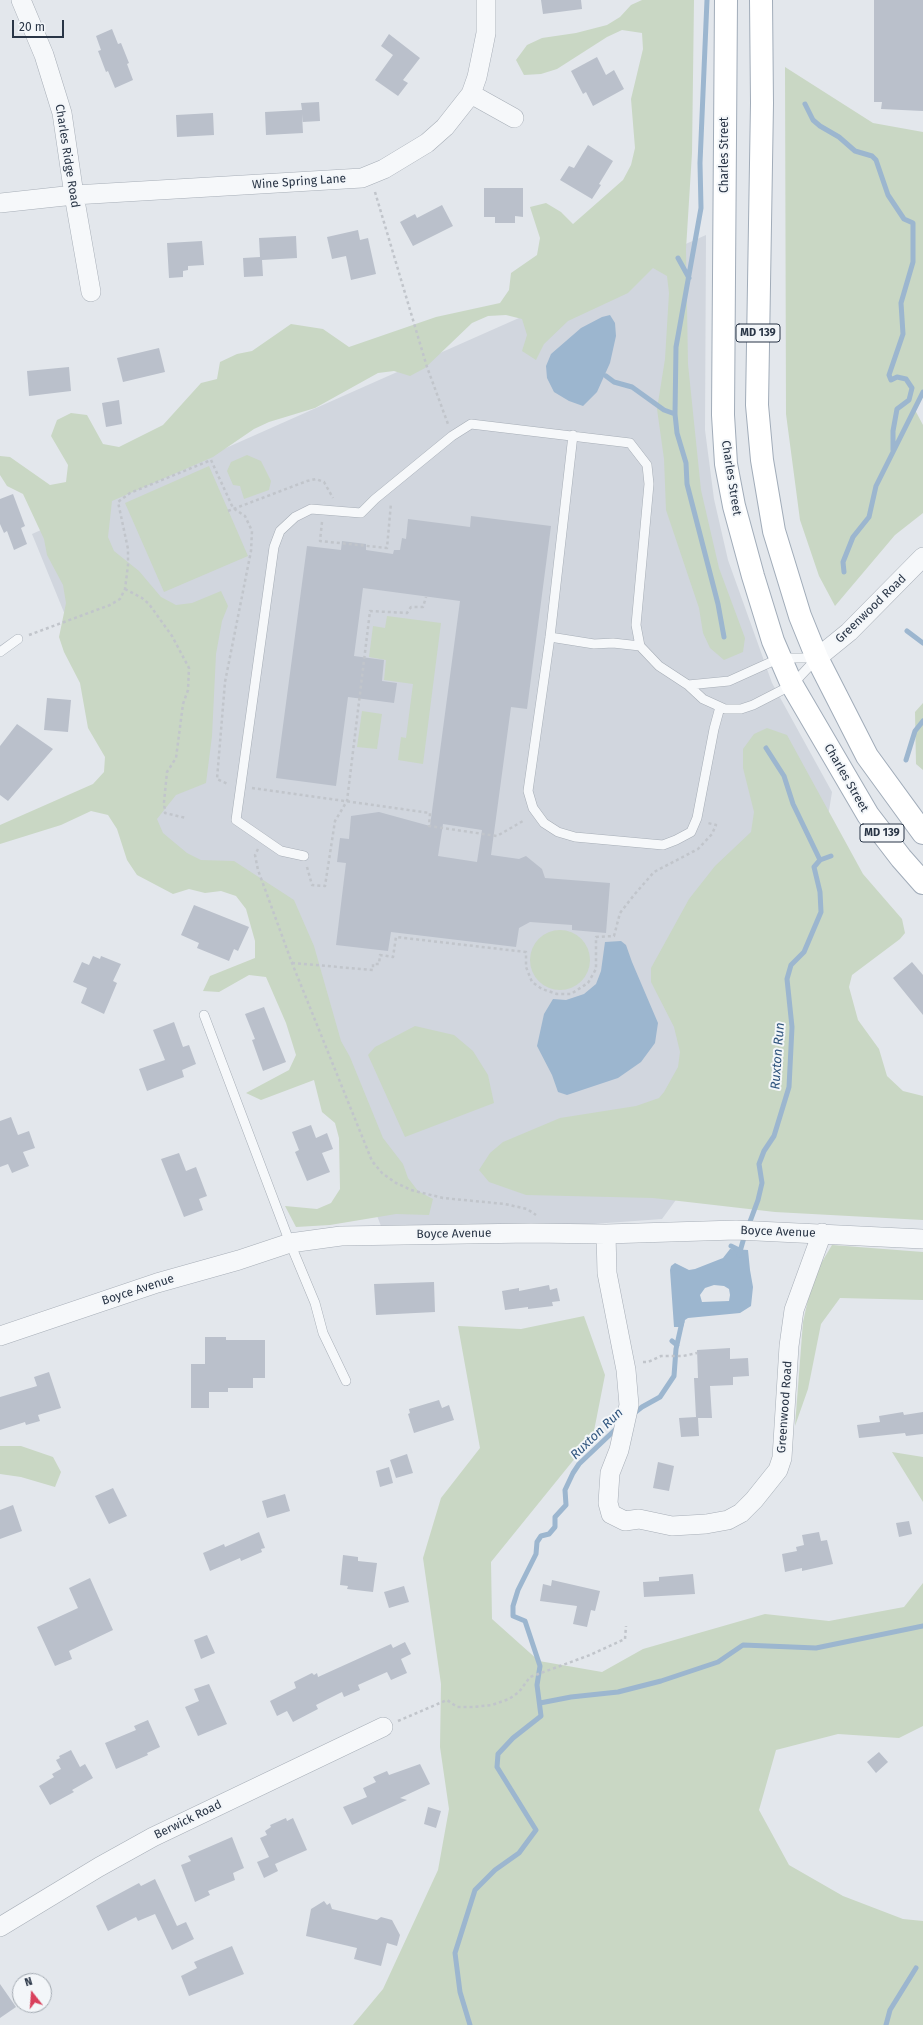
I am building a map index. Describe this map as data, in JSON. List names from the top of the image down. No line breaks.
{"streets":{"main road":["Charles Street","MD 139"],"street":["Charles Ridge Road","Wine Spring Lane","Greenwood Road","Boyce Avenue","Berwick Road"]},"crossings":[["Charles Ridge Road","Wine Spring Lane"],["MD 139","Greenwood Road"],["Greenwood Road","Boyce Avenue"]],"water":["Ruxton Run"],"scale_bar":"20 m","north":"top"}
